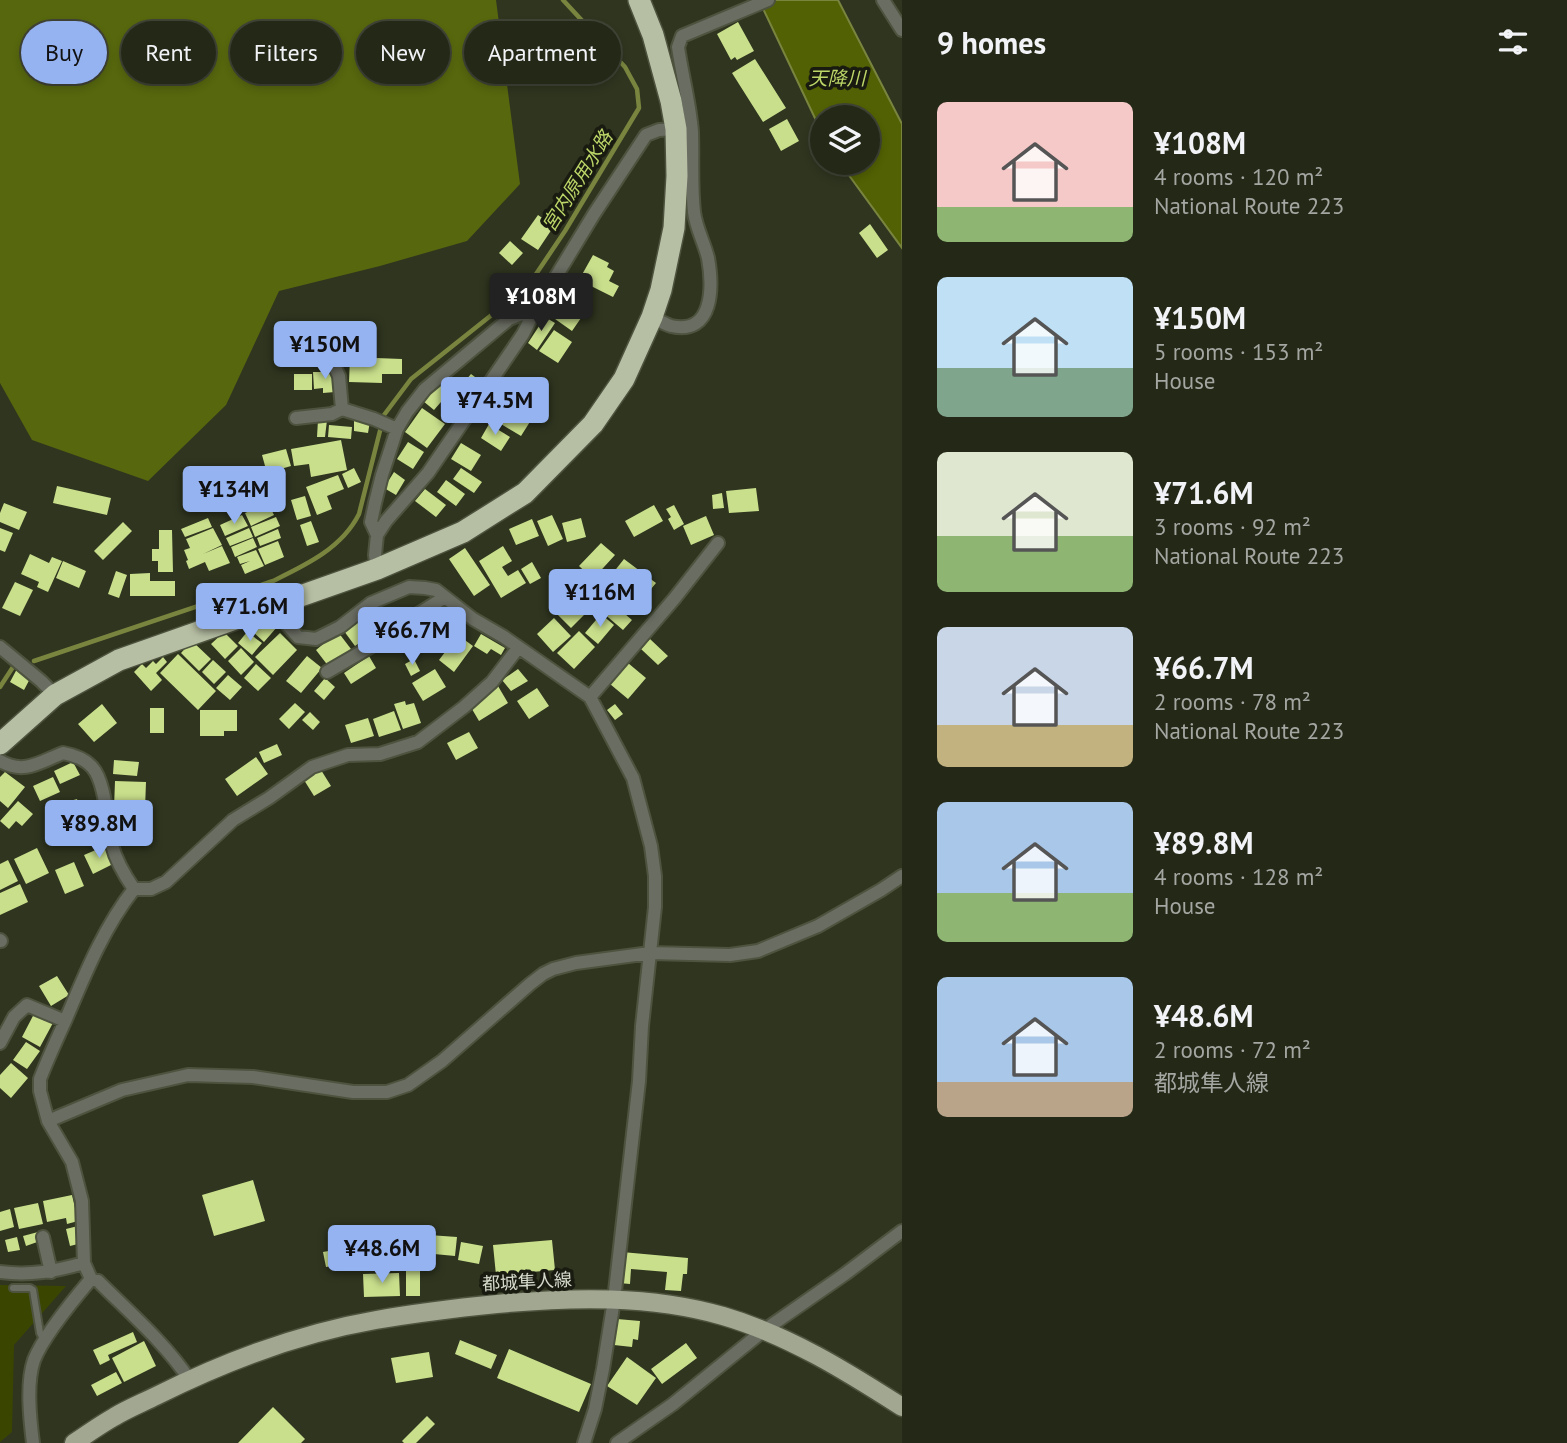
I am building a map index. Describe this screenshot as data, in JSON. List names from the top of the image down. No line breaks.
{"streets":{"main road":["都城隼人線"]},"water":["天降川","宮内原用水路"],"page":{"heading":"9 homes","chip":["Buy","Rent","Filters","New","Apartment"],"list":[{"name":"¥108M","note":"4 rooms · 120 m² · National Route 223"},{"name":"¥150M","note":"5 rooms · 153 m² · House"},{"name":"¥71.6M","note":"3 rooms · 92 m² · National Route 223"},{"name":"¥66.7M","note":"2 rooms · 78 m² · National Route 223"},{"name":"¥89.8M","note":"4 rooms · 128 m² · House"},{"name":"¥48.6M","note":"2 rooms · 72 m² · 都城隼人線"}],"price":["¥108M","¥150M","¥74.5M","¥134M","¥116M","¥71.6M","¥66.7M","¥89.8M","¥48.6M"]}}
